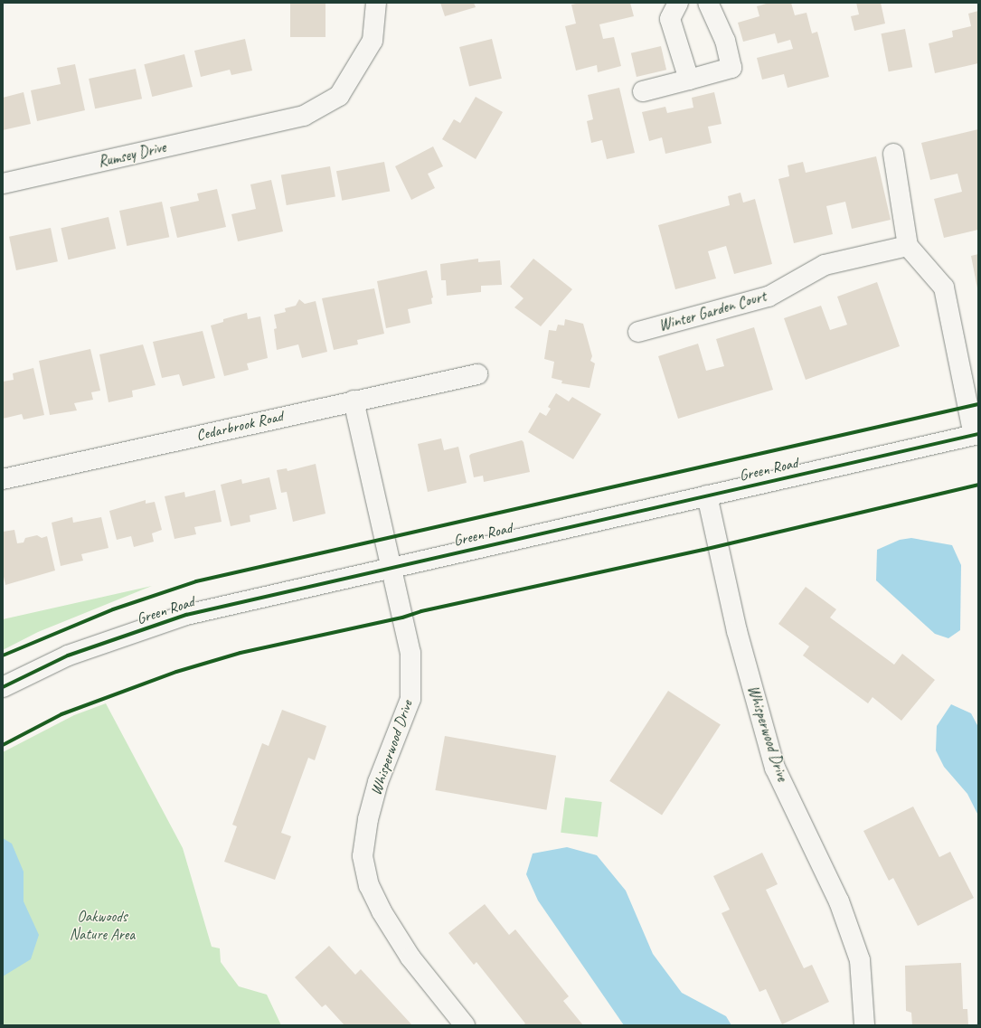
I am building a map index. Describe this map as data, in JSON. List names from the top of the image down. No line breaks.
{"streets":{"street":["Rumsey Drive","Winter Garden Court","Cedarbrook Road","Green Road","Whisperwood Drive"]},"crossings":[["Cedarbrook Road","Whisperwood Drive"],["Green Road","Whisperwood Drive"]],"parks":["Oakwoods Nature Area"]}
